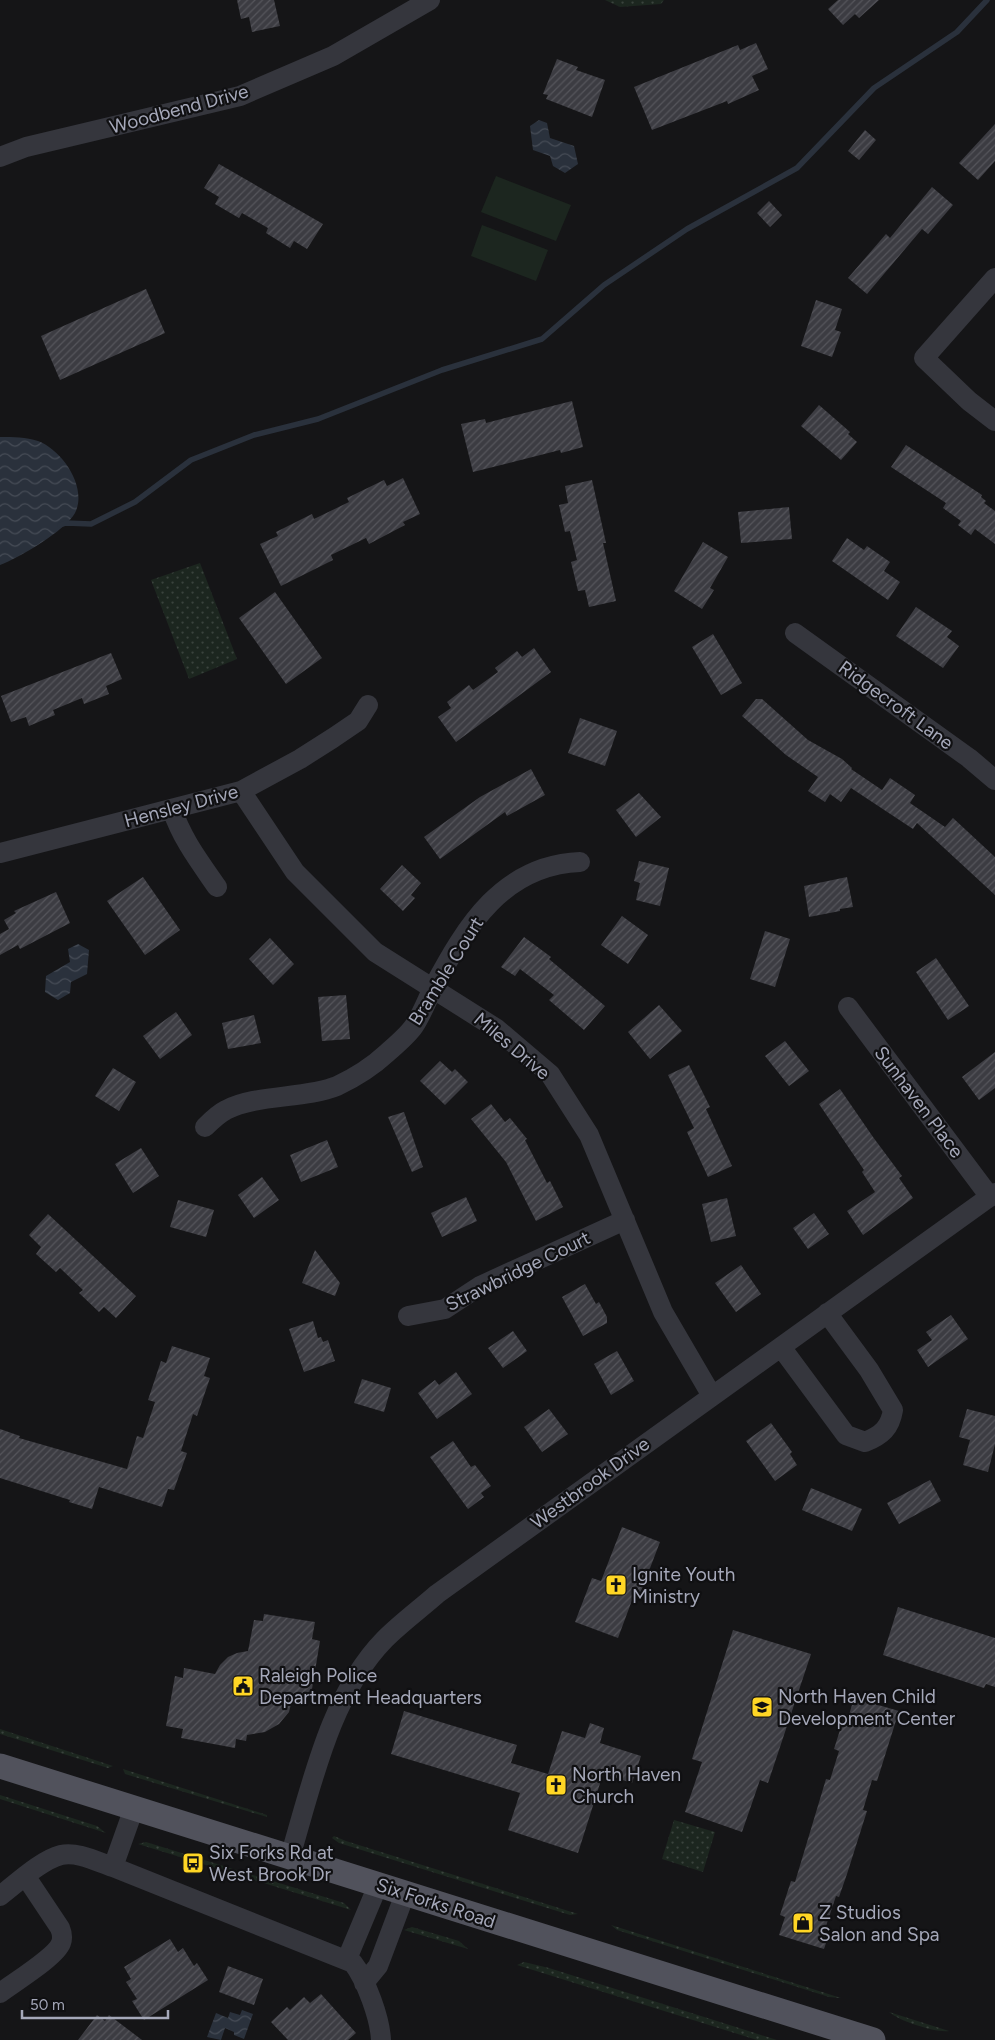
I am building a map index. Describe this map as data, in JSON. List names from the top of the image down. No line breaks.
{"streets":{"main road":["Six Forks Road"],"street":["Woodbend Drive","Ridgecroft Lane","Hensley Drive","Bramble Court","Miles Drive","Sunhaven Place","Strawbridge Court","Westbrook Drive"]},"crossings":[["Hensley Drive","Miles Drive"],["Bramble Court","Miles Drive"],["Miles Drive","Strawbridge Court"],["Miles Drive","Westbrook Drive"],["Sunhaven Place","Westbrook Drive"],["Westbrook Drive","Six Forks Road"]],"places":{"church":["Ignite Youth Ministry","North Haven Church"],"public building":["Raleigh Police Department Headquarters"],"school or university":["North Haven Child Development Center"],"bus stop":["Six Forks Rd at West Brook Dr"],"shop":["Z Studios Salon and Spa"]},"scale_bar":"50 m"}
